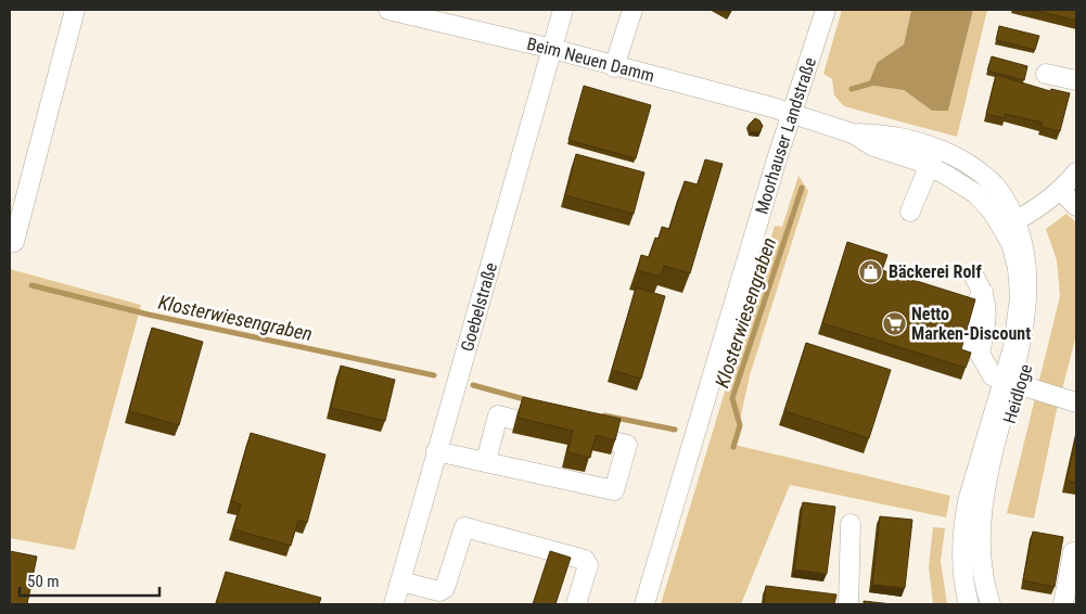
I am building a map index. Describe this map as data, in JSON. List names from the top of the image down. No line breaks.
{"streets":{"street":["Beim Neuen Damm","Moorhauser Landstraße","Goebelstraße","Heidloge"]},"crossings":[["Beim Neuen Damm","Moorhauser Landstraße"],["Beim Neuen Damm","Goebelstraße"],["Beim Neuen Damm","Heidloge"],["Moorhauser Landstraße","Heidloge"]],"water":["Klosterwiesengraben"],"places":{"shop":["Bäckerei Rolf"],"supermarket":["Netto Marken-Discount"]},"scale_bar":"50 m"}
